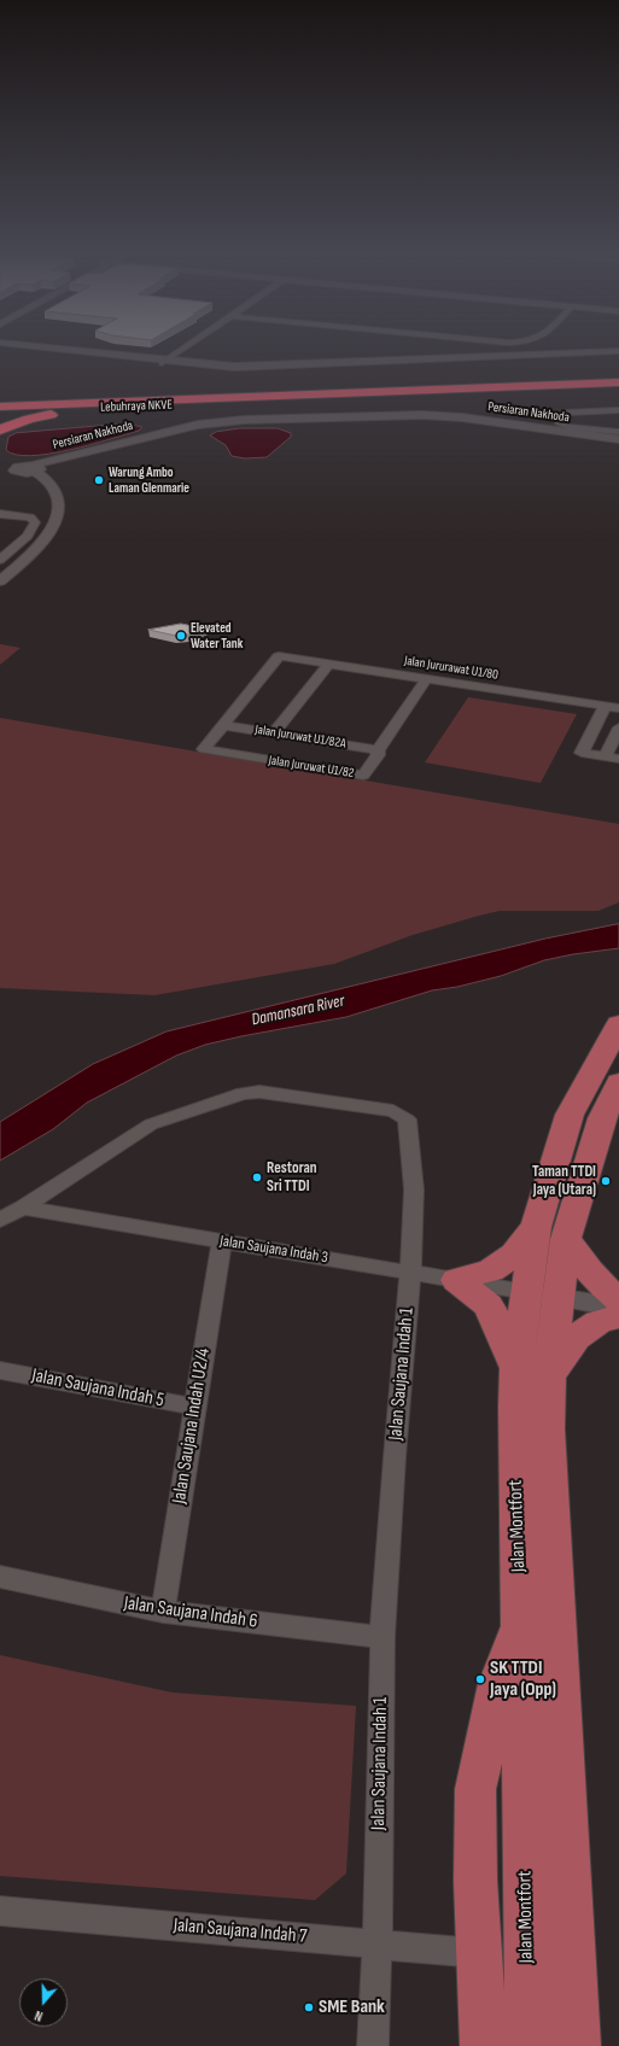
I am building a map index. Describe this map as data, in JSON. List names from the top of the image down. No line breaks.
{"streets":{"highway":["Lebuhraya NKVE"],"main road":["Jalan Montfort"],"street":["Persiaran Nakhoda","Jalan Jururawat U1/80","Jalan Juruwat U1/82A","Jalan Juruwat U1/82","Jalan Saujana Indah 3","Jalan Saujana Indah 1","Jalan Saujana Indah 5","Jalan Saujana Indah U2/4","Jalan Saujana Indah 6","Jalan Saujana Indah 7"]},"crossings":[["Jalan Jururawat U1/80","Jalan Juruwat U1/82A"],["Jalan Jururawat U1/80","Jalan Juruwat U1/82"],["Jalan Juruwat U1/82A","Jalan Juruwat U1/82"],["Jalan Saujana Indah 3","Jalan Saujana Indah 1"],["Jalan Saujana Indah 3","Jalan Saujana Indah U2/4"],["Jalan Saujana Indah 3","Jalan Montfort"],["Jalan Saujana Indah 1","Jalan Saujana Indah 6"],["Jalan Saujana Indah 1","Jalan Saujana Indah 7"],["Jalan Saujana Indah 5","Jalan Saujana Indah U2/4"],["Jalan Saujana Indah U2/4","Jalan Saujana Indah 6"]],"water":["Damansara River"],"places":["Warung Ambo Laman Glenmarie","Elevated Water Tank","Restoran Sri TTDI","Taman TTDI Jaya (Utara)","SK TTDI Jaya (Opp)","SME Bank"],"north":"bottom"}
